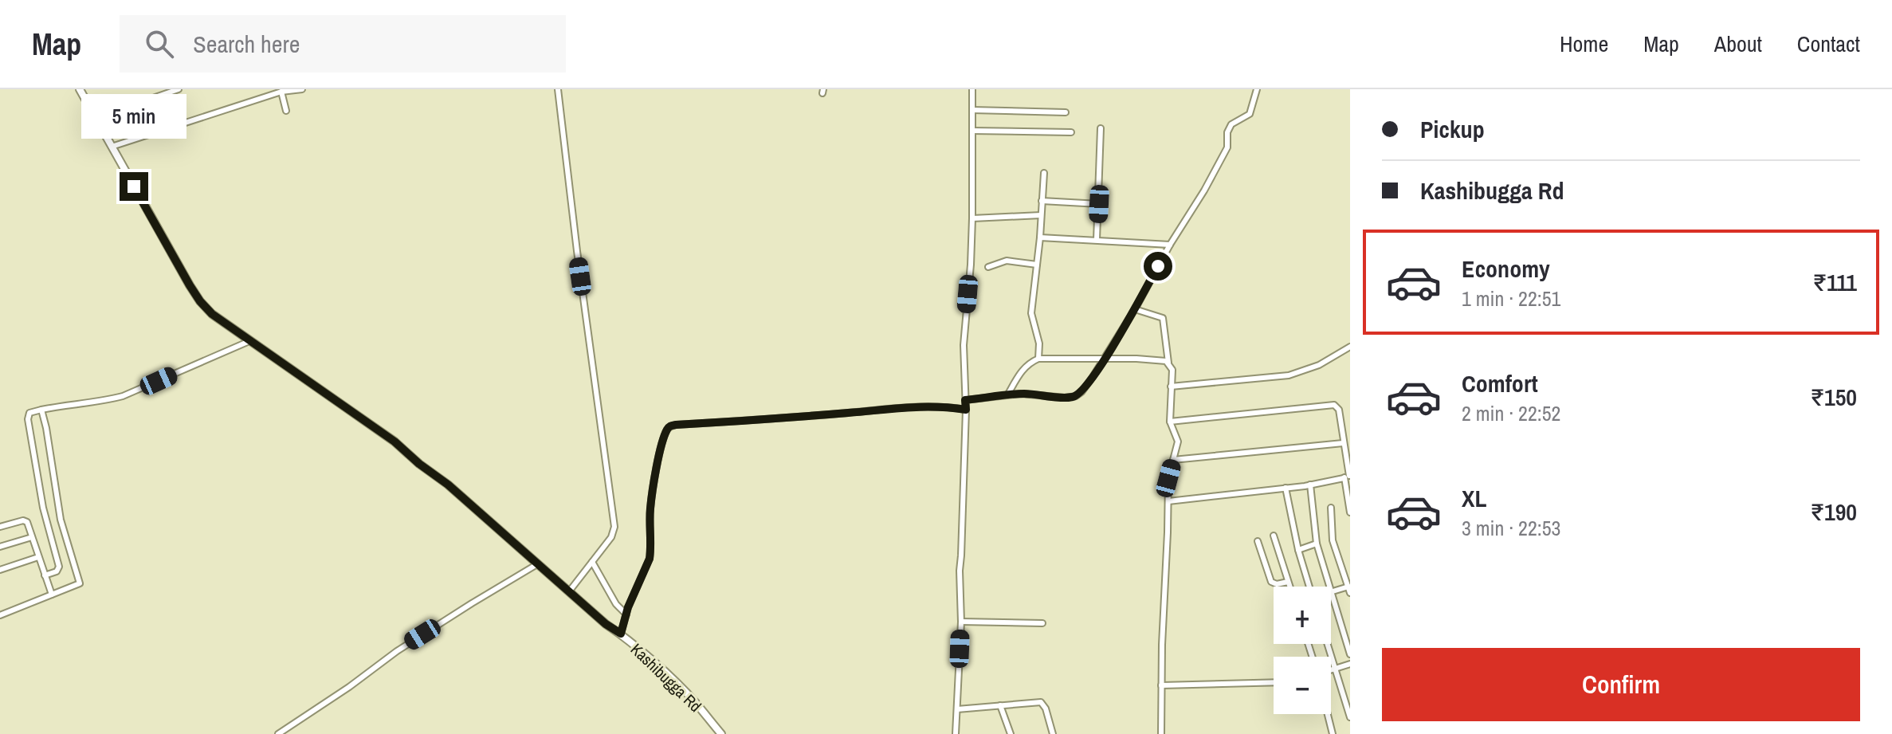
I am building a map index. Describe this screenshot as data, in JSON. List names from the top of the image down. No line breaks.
{"streets":{"main road":["Kashibugga Rd"]},"page":{"header":"Map","search":"Search here","nav":["Home","Map","About","Contact"],"banner":["Pickup","Kashibugga Rd"],"bubble":"5 min","list":[{"name":"Economy","note":"1 min · 22:51","value":"₹111"},{"name":"Comfort","note":"2 min · 22:52","value":"₹150"},{"name":"XL","note":"3 min · 22:53","value":"₹190"}],"map_buttons":["+","−"],"buttons":"Confirm"}}
